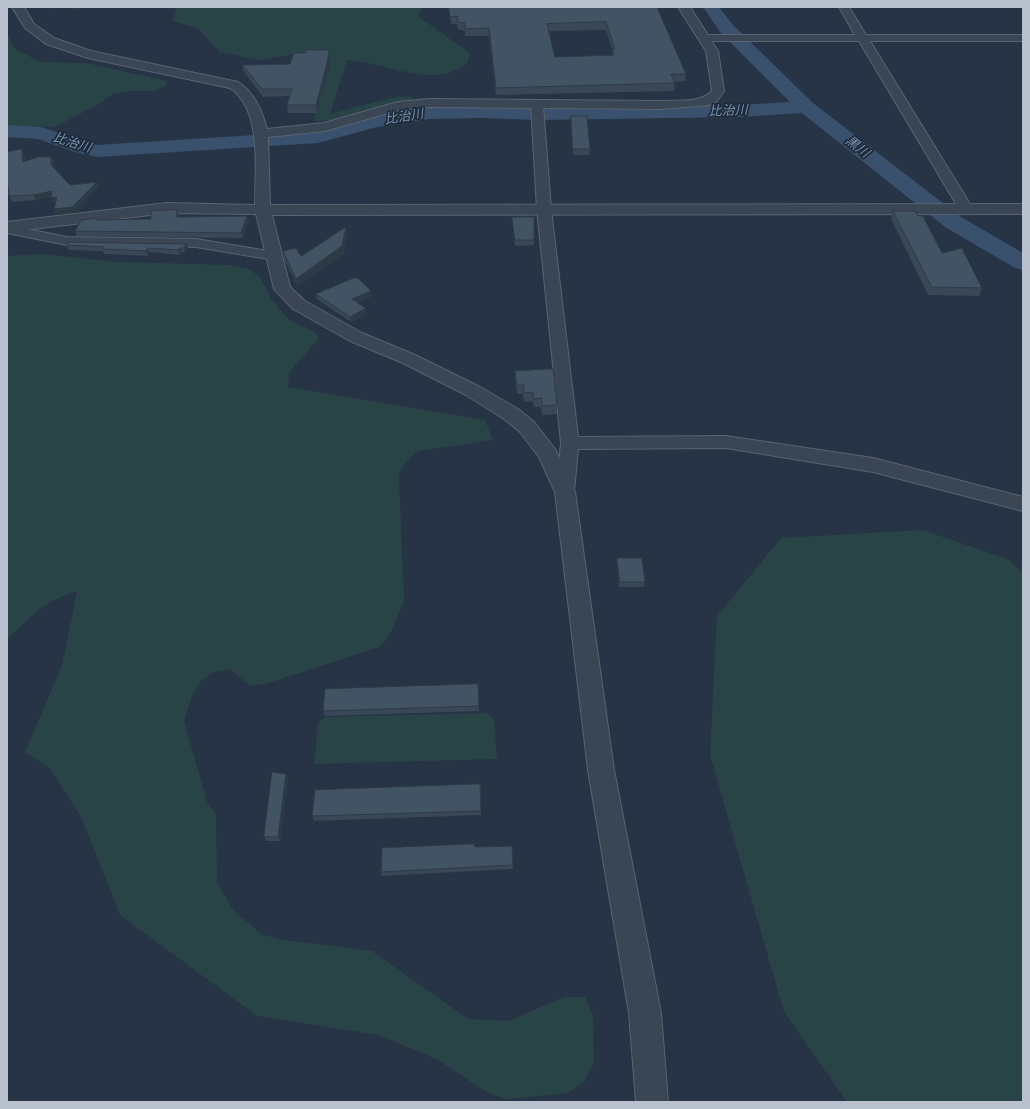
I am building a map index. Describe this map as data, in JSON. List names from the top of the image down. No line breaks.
{"water":["比治川","黒川"]}
